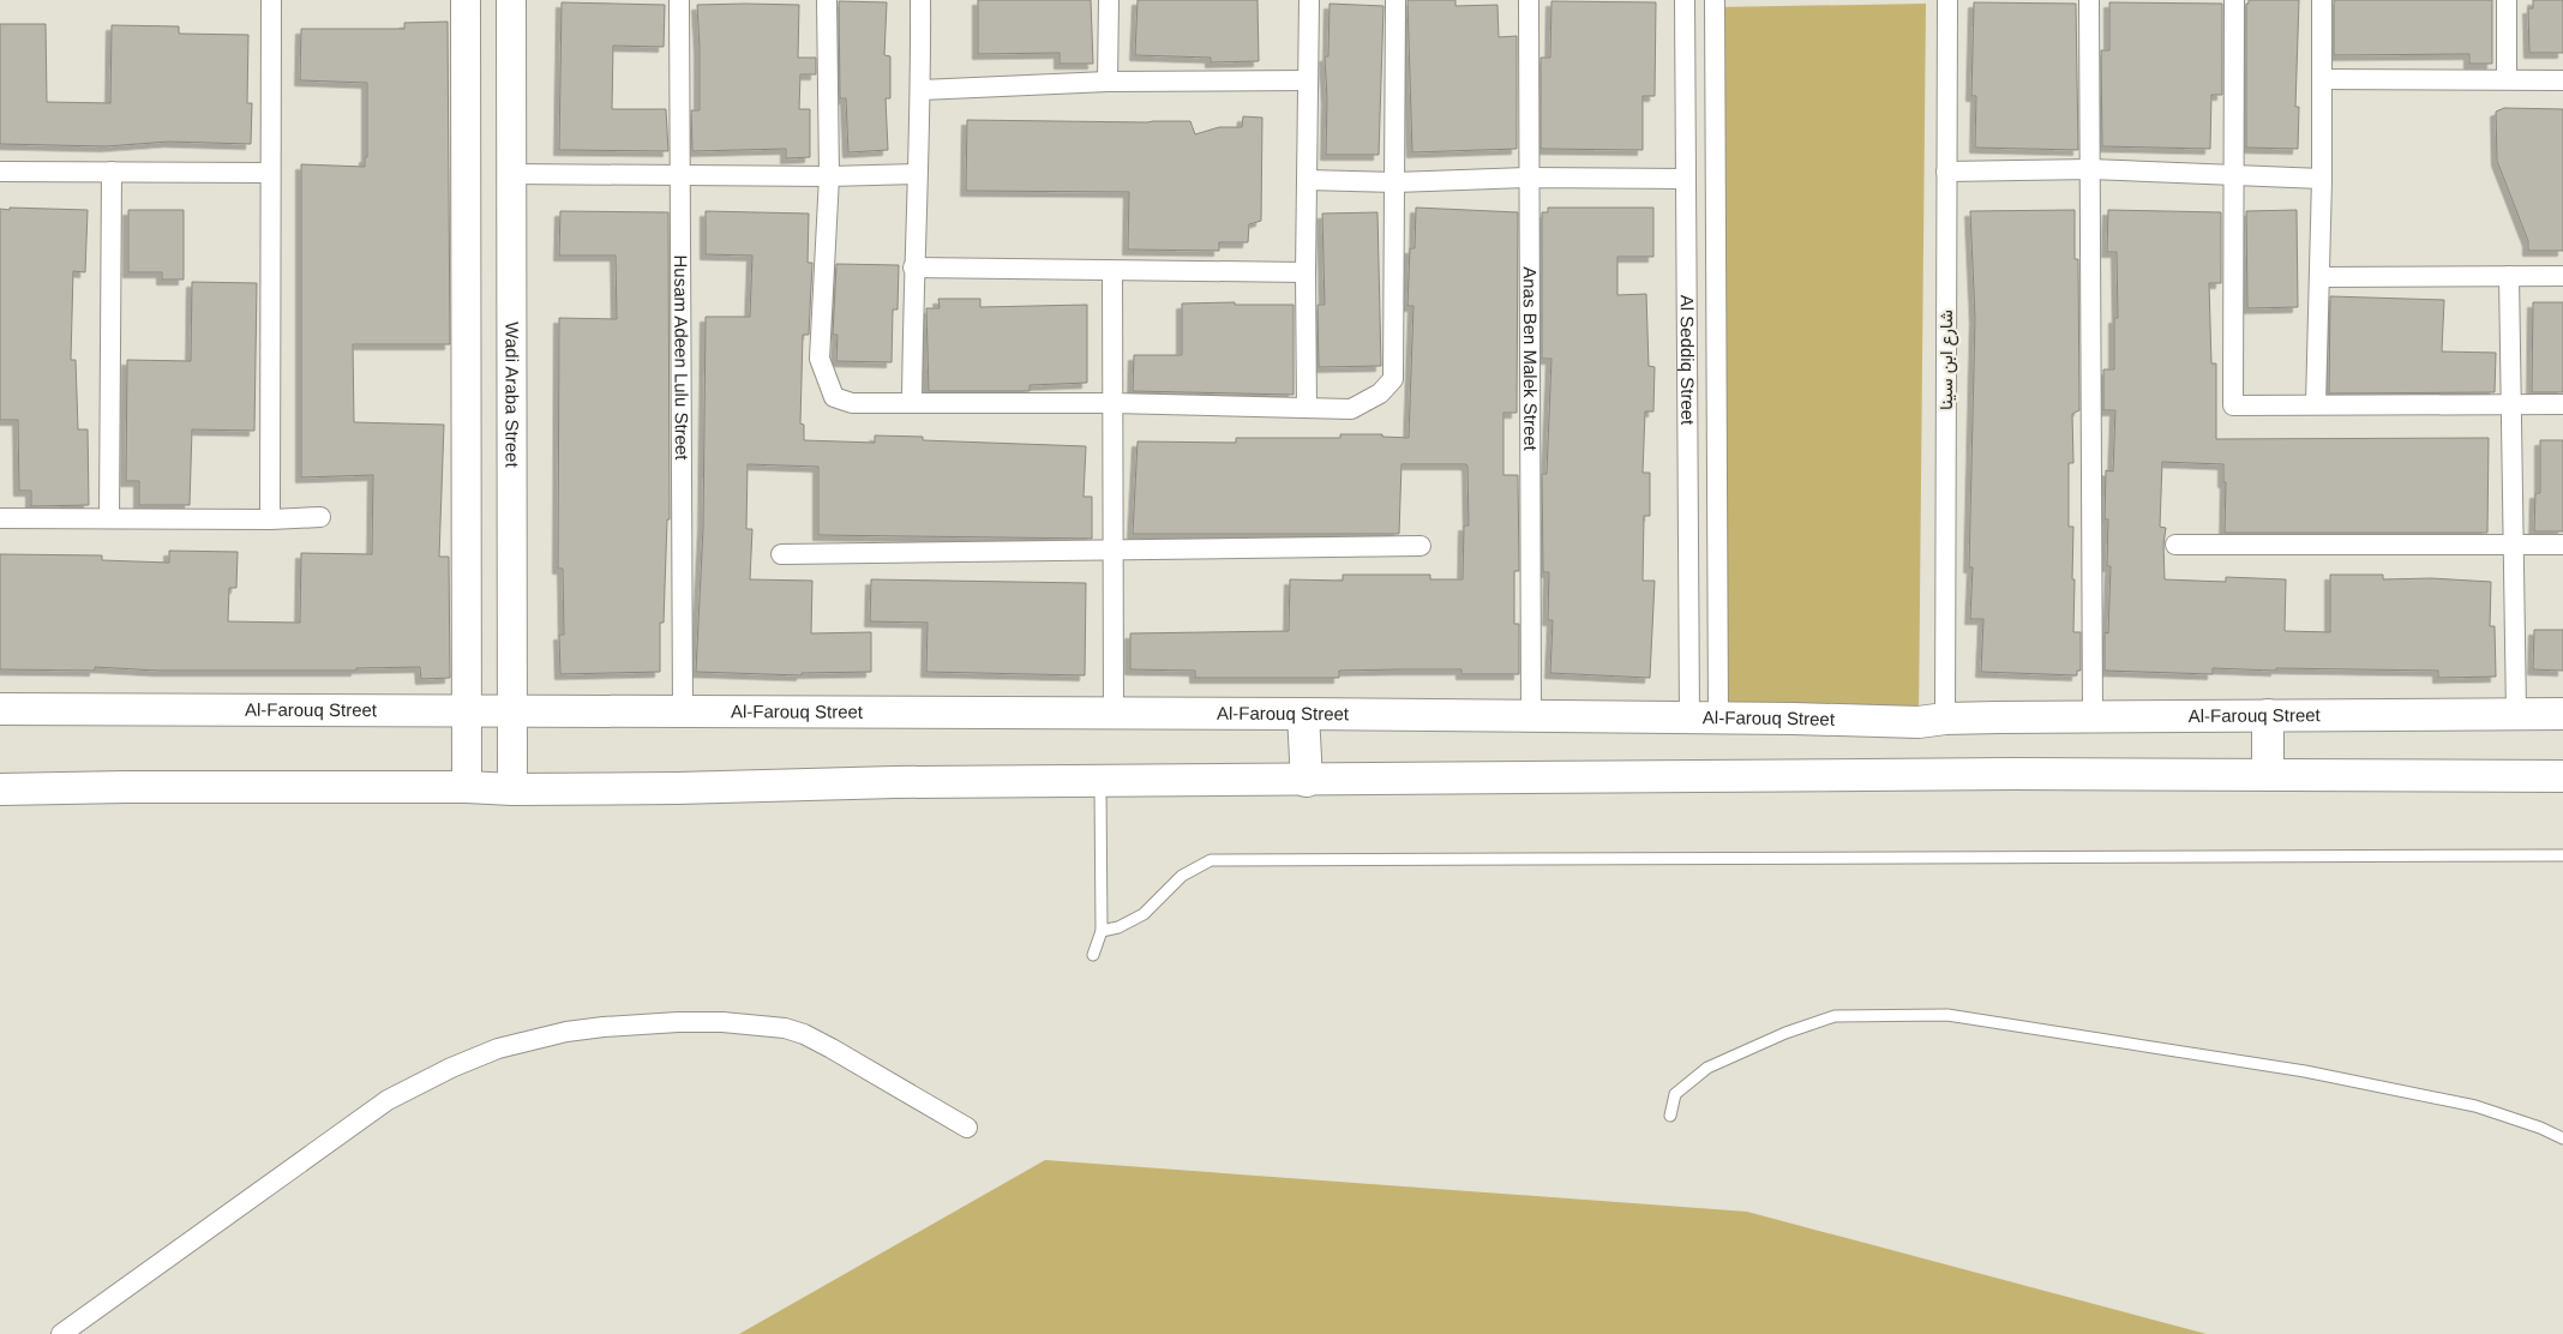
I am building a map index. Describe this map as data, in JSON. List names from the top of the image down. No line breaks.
{"streets":{"main road":["Wadi Araba Street","Al-Farouq Street"],"street":["Husam Adeen Lulu Street","Anas Ben Malek Street","Al Seddiq Street","شارع ابن سينا"]},"crossings":[["Husam Adeen Lulu Street","Al-Farouq Street"],["Anas Ben Malek Street","Al-Farouq Street"],["Al Seddiq Street","Al-Farouq Street"],["شارع ابن سينا","Al-Farouq Street"],["Wadi Araba Street","Al-Farouq Street"]]}
